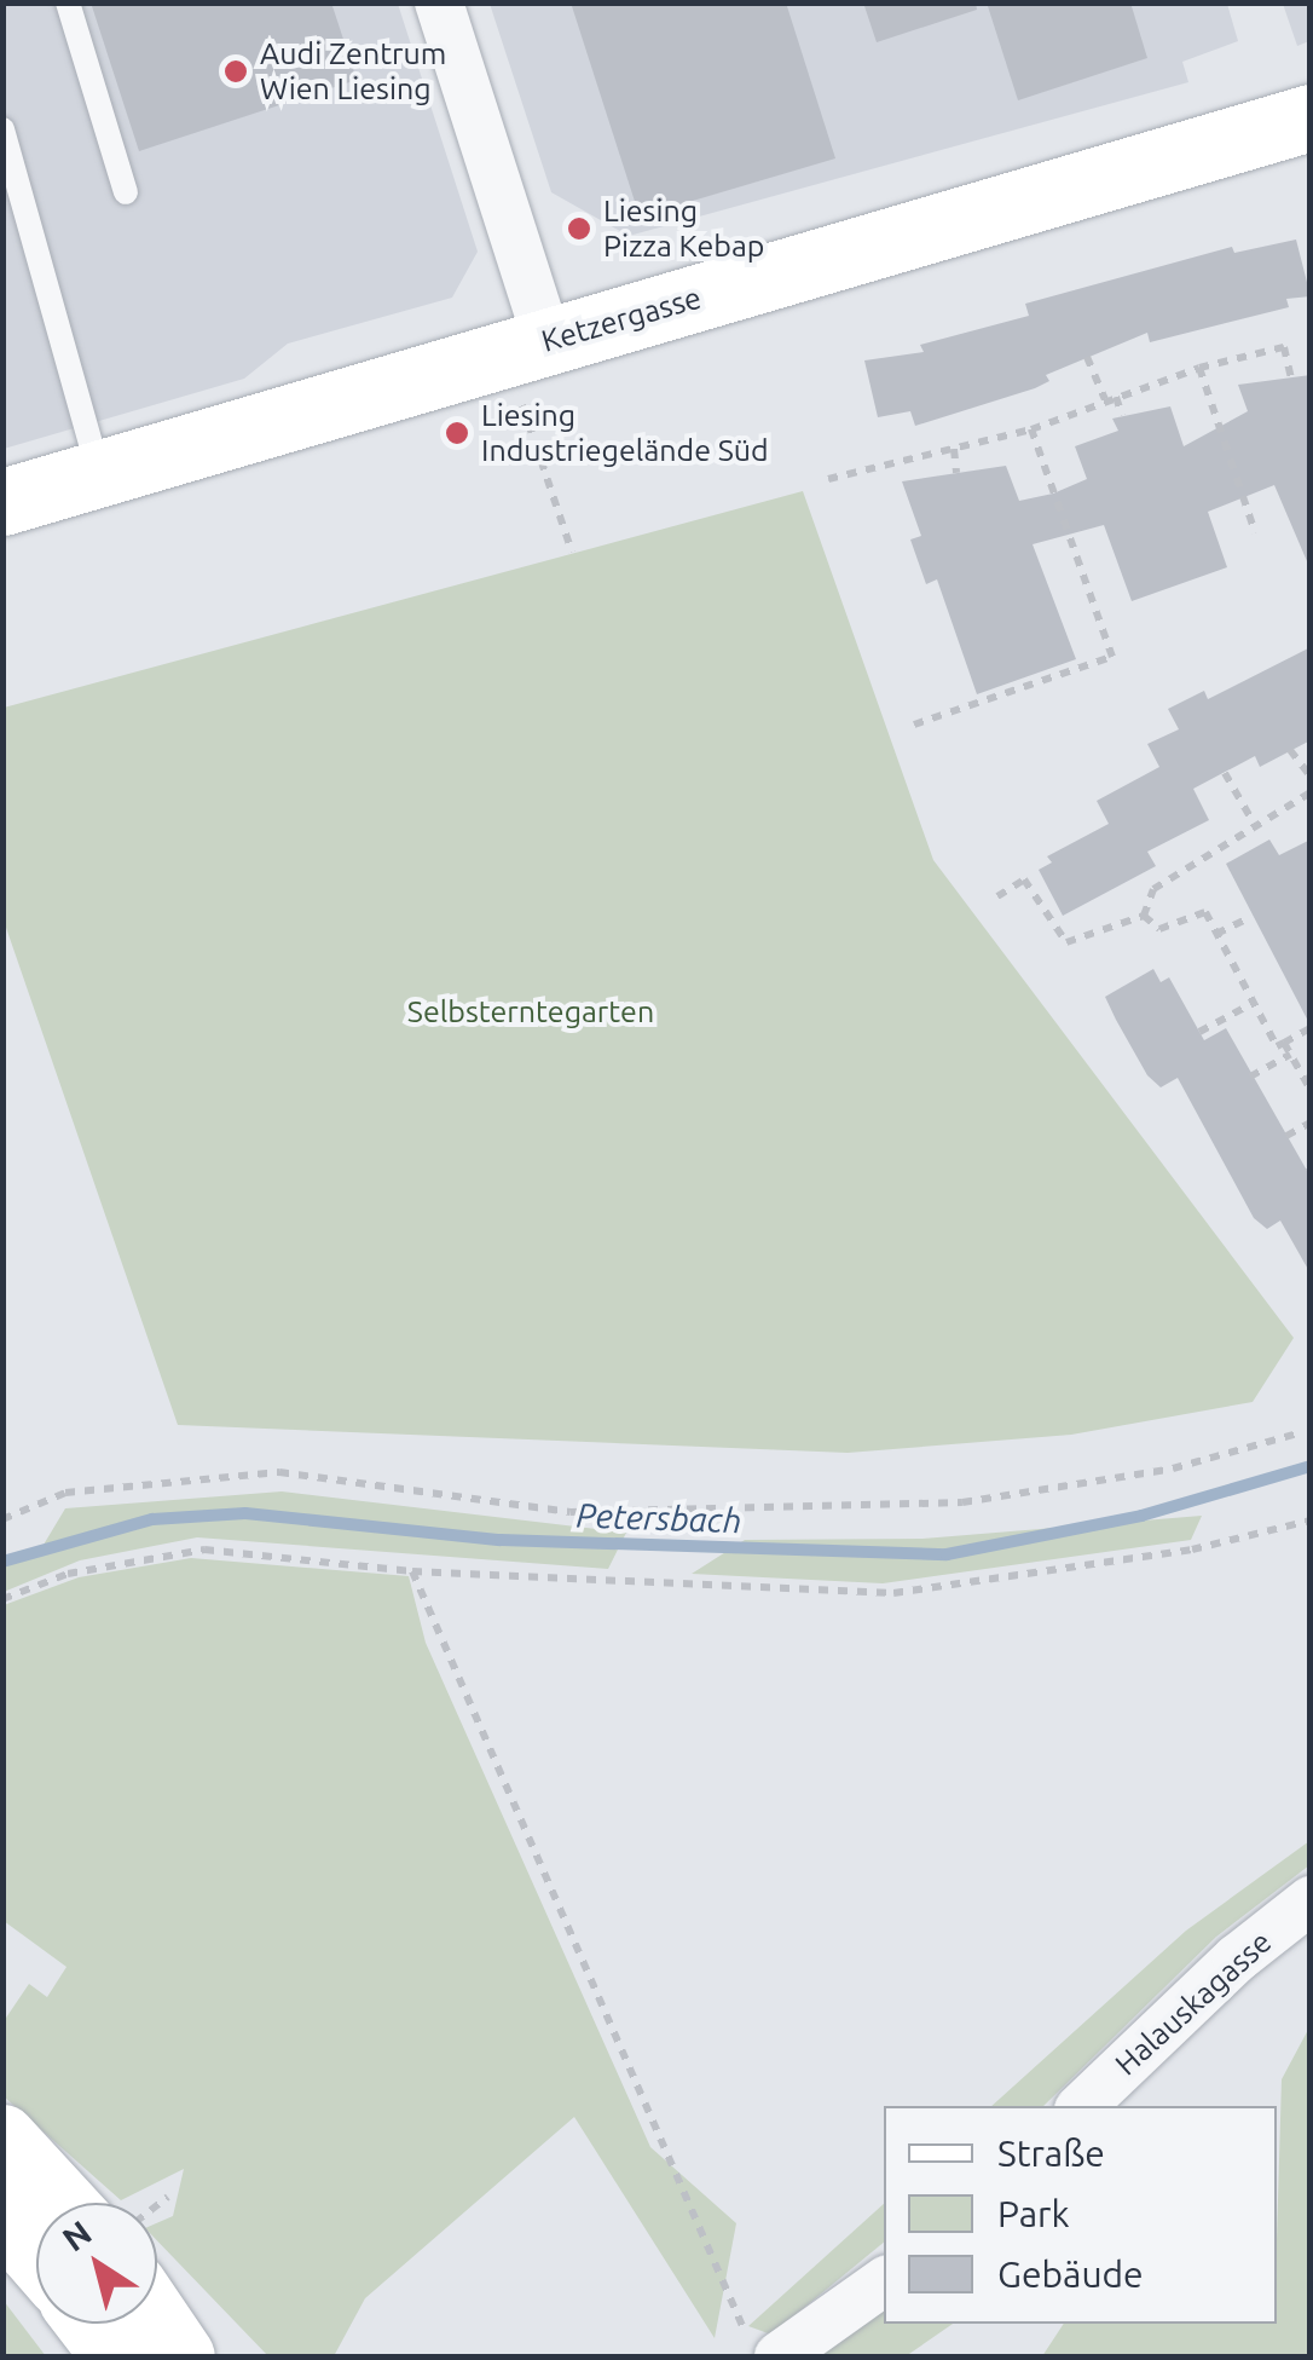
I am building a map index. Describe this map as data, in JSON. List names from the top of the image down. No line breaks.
{"streets":{"main road":["Ketzergasse"],"street":["Halauskagasse"]},"water":["Petersbach"],"parks":["Selbsterntegarten"],"places":["Audi Zentrum Wien Liesing","Liesing Pizza Kebap","Liesing Industriegelände Süd"],"legend":["Straße","Park","Gebäude"],"north":"top left"}
